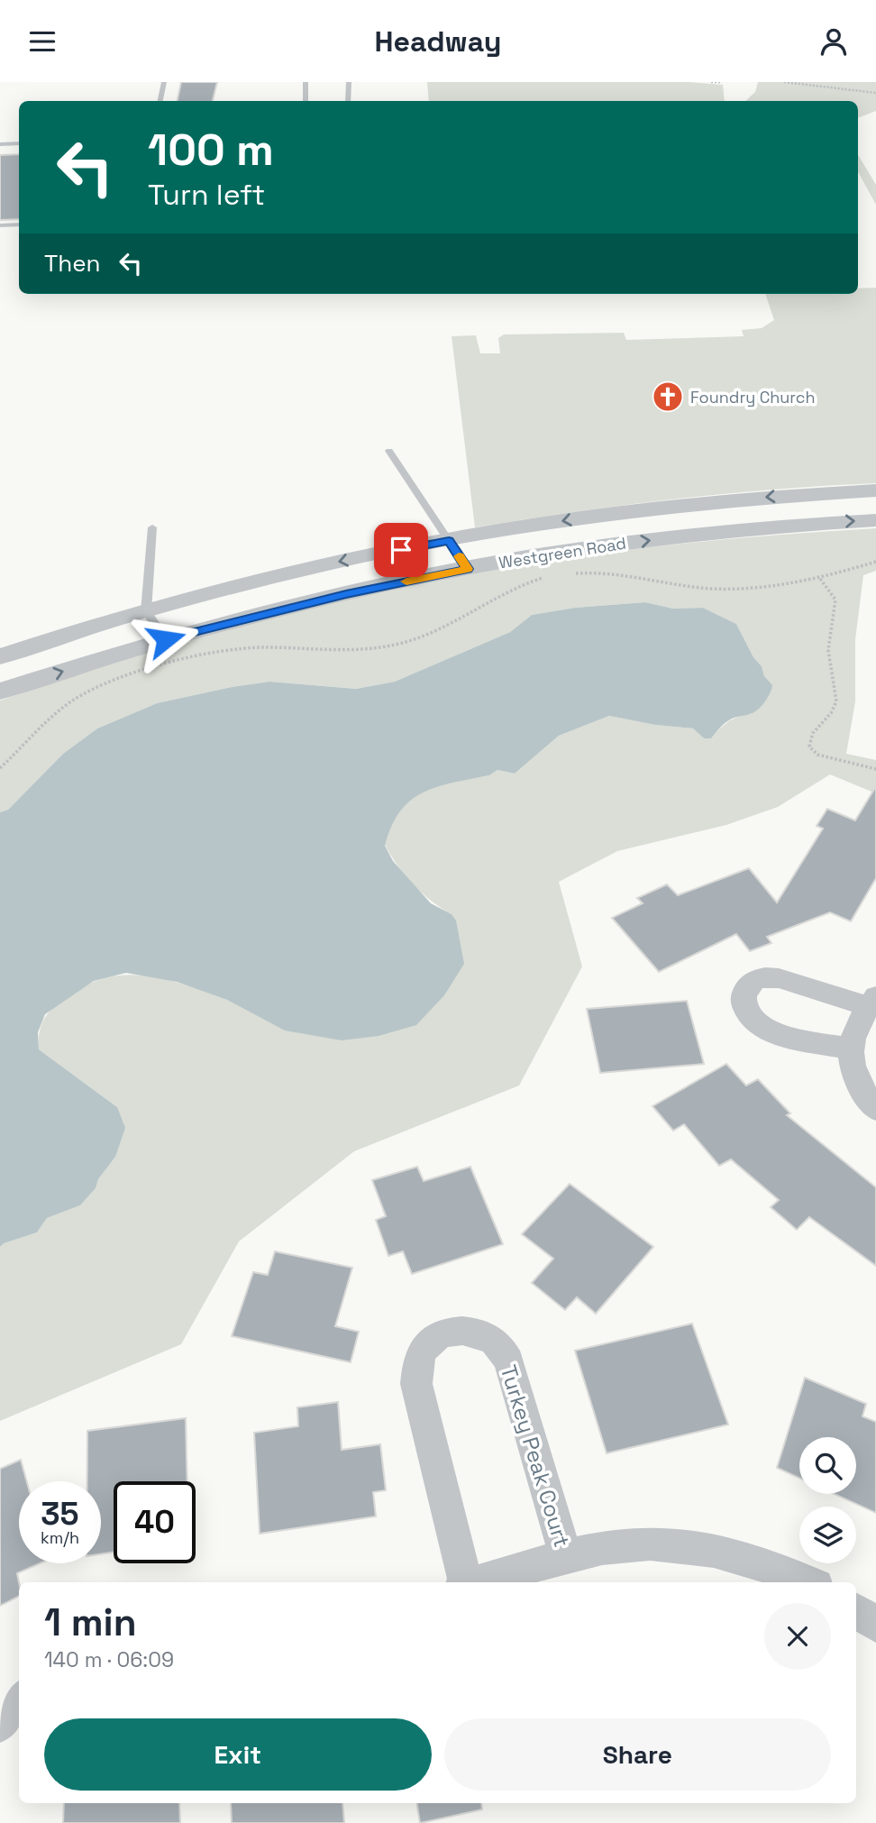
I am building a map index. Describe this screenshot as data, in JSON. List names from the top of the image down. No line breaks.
{"streets":{"street":["Westgreen Road","Turkey Peak Court"]},"places":{"church":["Foundry Church"]},"page":{"header":"Headway","turn":["100 m","Turn left"],"then":"Then","speed":"35 km/h","limit":"40","heading":["1 min","140 m · 06:09"],"buttons":["Exit","Share"]}}
